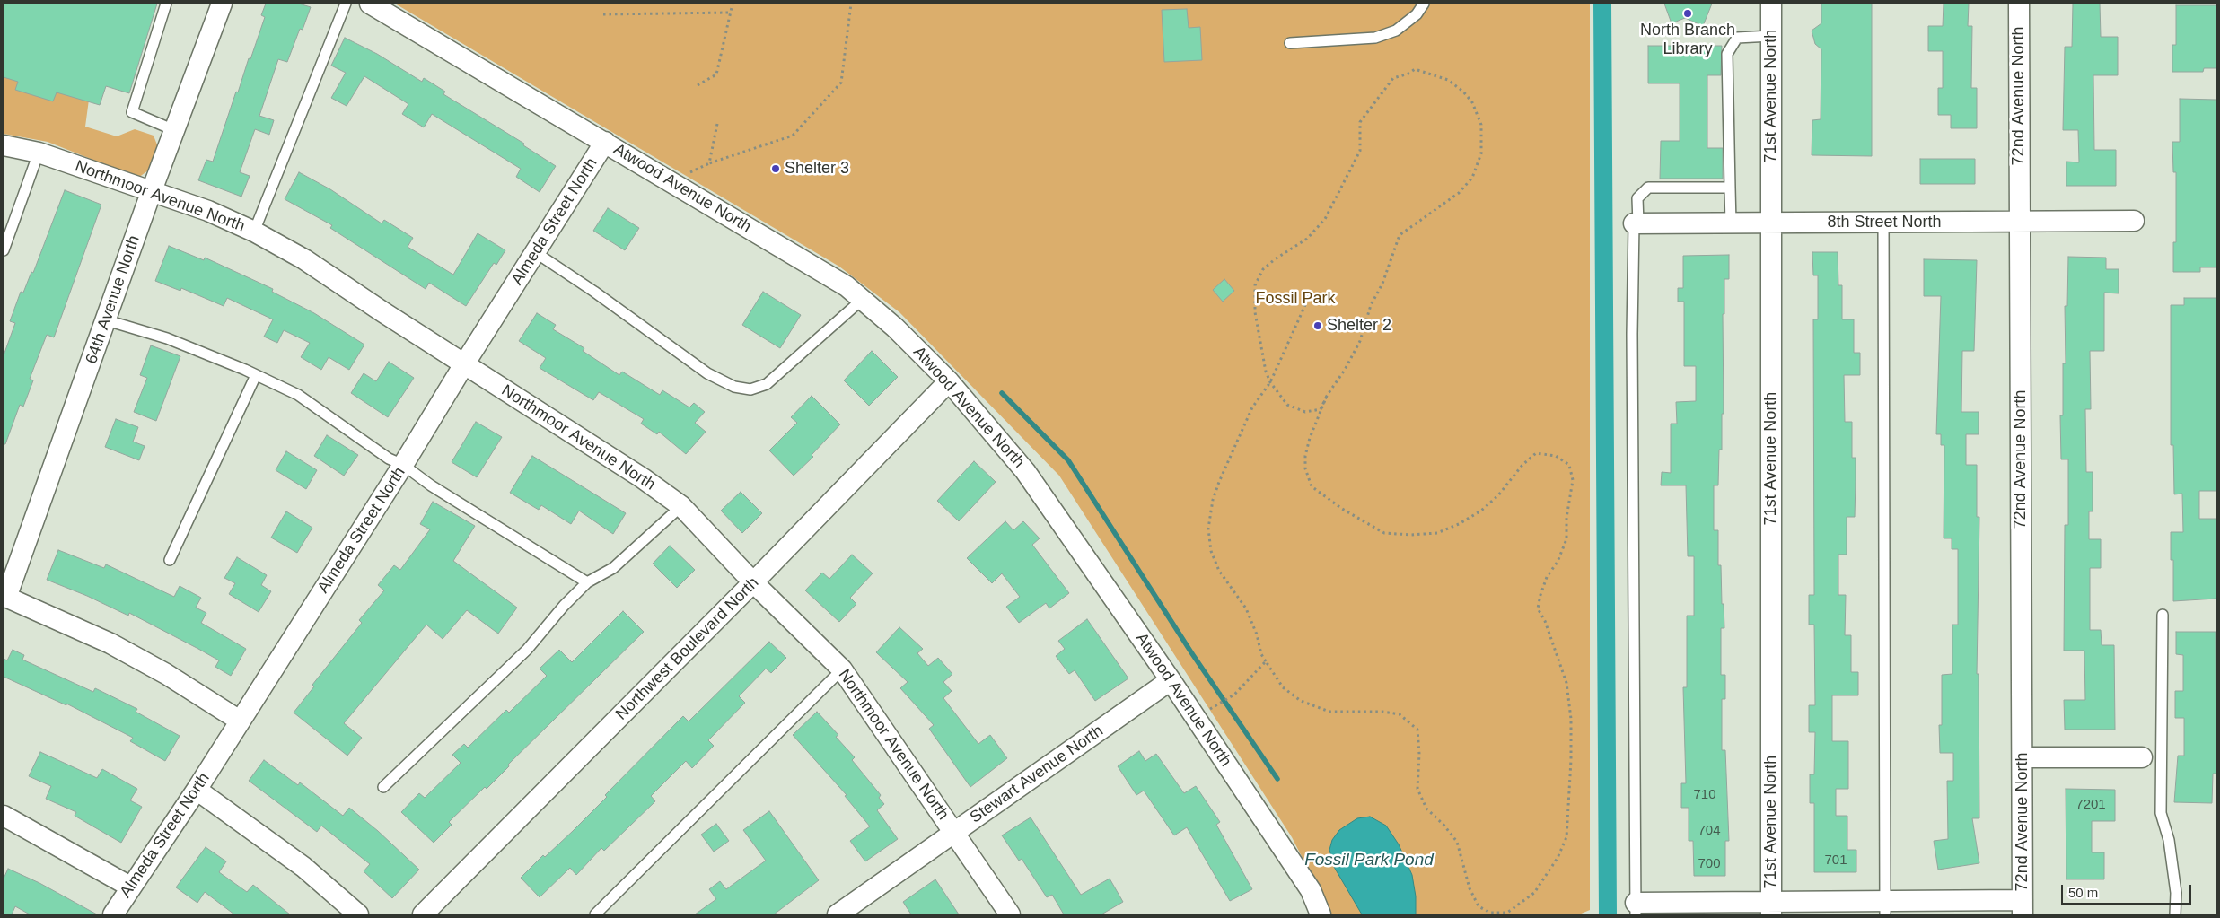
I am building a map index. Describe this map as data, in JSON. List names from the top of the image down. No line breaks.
{"streets":{"street":["71st Avenue North","72nd Avenue North","Atwood Avenue North","Northmoor Avenue North","Almeda Street North","8th Street North","64th Avenue North","Northwest Boulevard North","Stewart Avenue North"]},"crossings":[["71st Avenue North","8th Street North"],["72nd Avenue North","8th Street North"],["Atwood Avenue North","Almeda Street North"],["Atwood Avenue North","Northwest Boulevard North"],["Atwood Avenue North","Stewart Avenue North"],["Northmoor Avenue North","Almeda Street North"],["Northmoor Avenue North","64th Avenue North"],["Northmoor Avenue North","Northwest Boulevard North"],["Northmoor Avenue North","Stewart Avenue North"]],"water":["Fossil Park Pond"],"parks":["Fossil Park"],"places":["North Branch Library","Shelter 3","Shelter 2"],"house_numbers":["710","7201","704","701","700"],"scale_bar":"50 m"}
